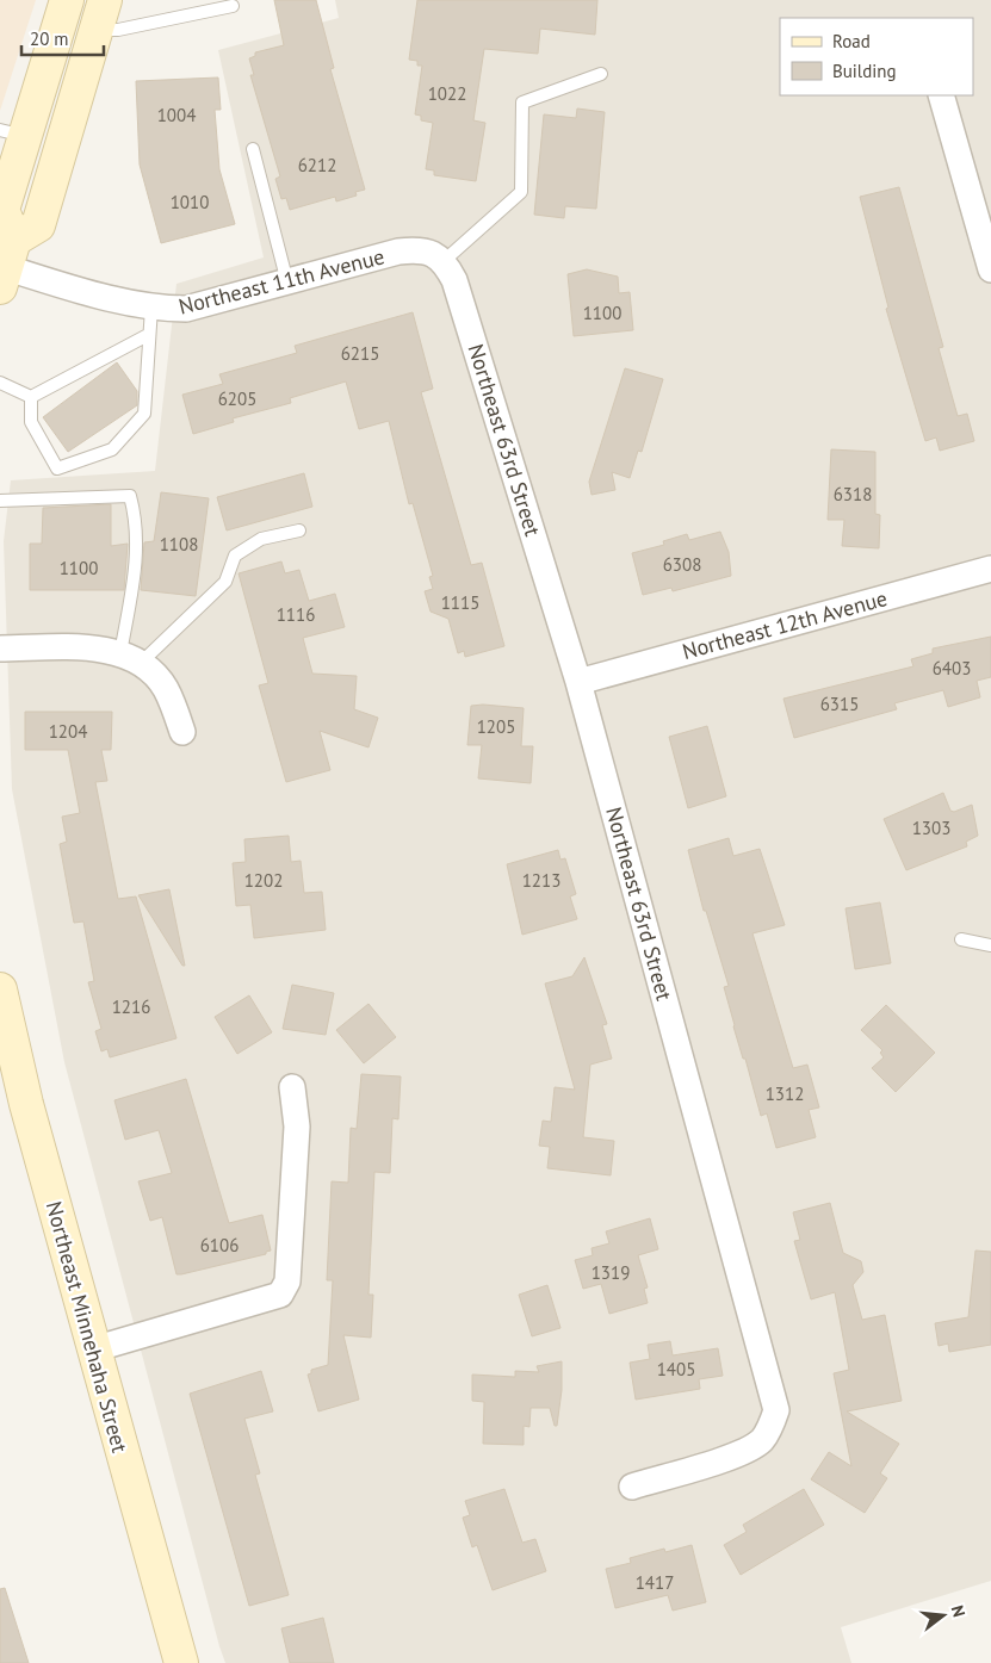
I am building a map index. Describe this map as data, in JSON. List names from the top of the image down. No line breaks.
{"streets":{"main road":["Northeast Minnehaha Street"],"street":["Northeast 11th Avenue","Northeast 63rd Street","Northeast 12th Avenue"]},"crossings":[["Northeast 11th Avenue","Northeast 63rd Street"],["Northeast 63rd Street","Northeast 12th Avenue"]],"house_numbers":["1022","1004","6212","1010","1100","6215","6205","6318","1108","6308","1100","1115","1116","6403","6315","1205","1204","1303","1202","1213","1216","1312","6106","1319","1405","1417"],"legend":["Road","Building"],"scale_bar":"20 m","north":"right"}
